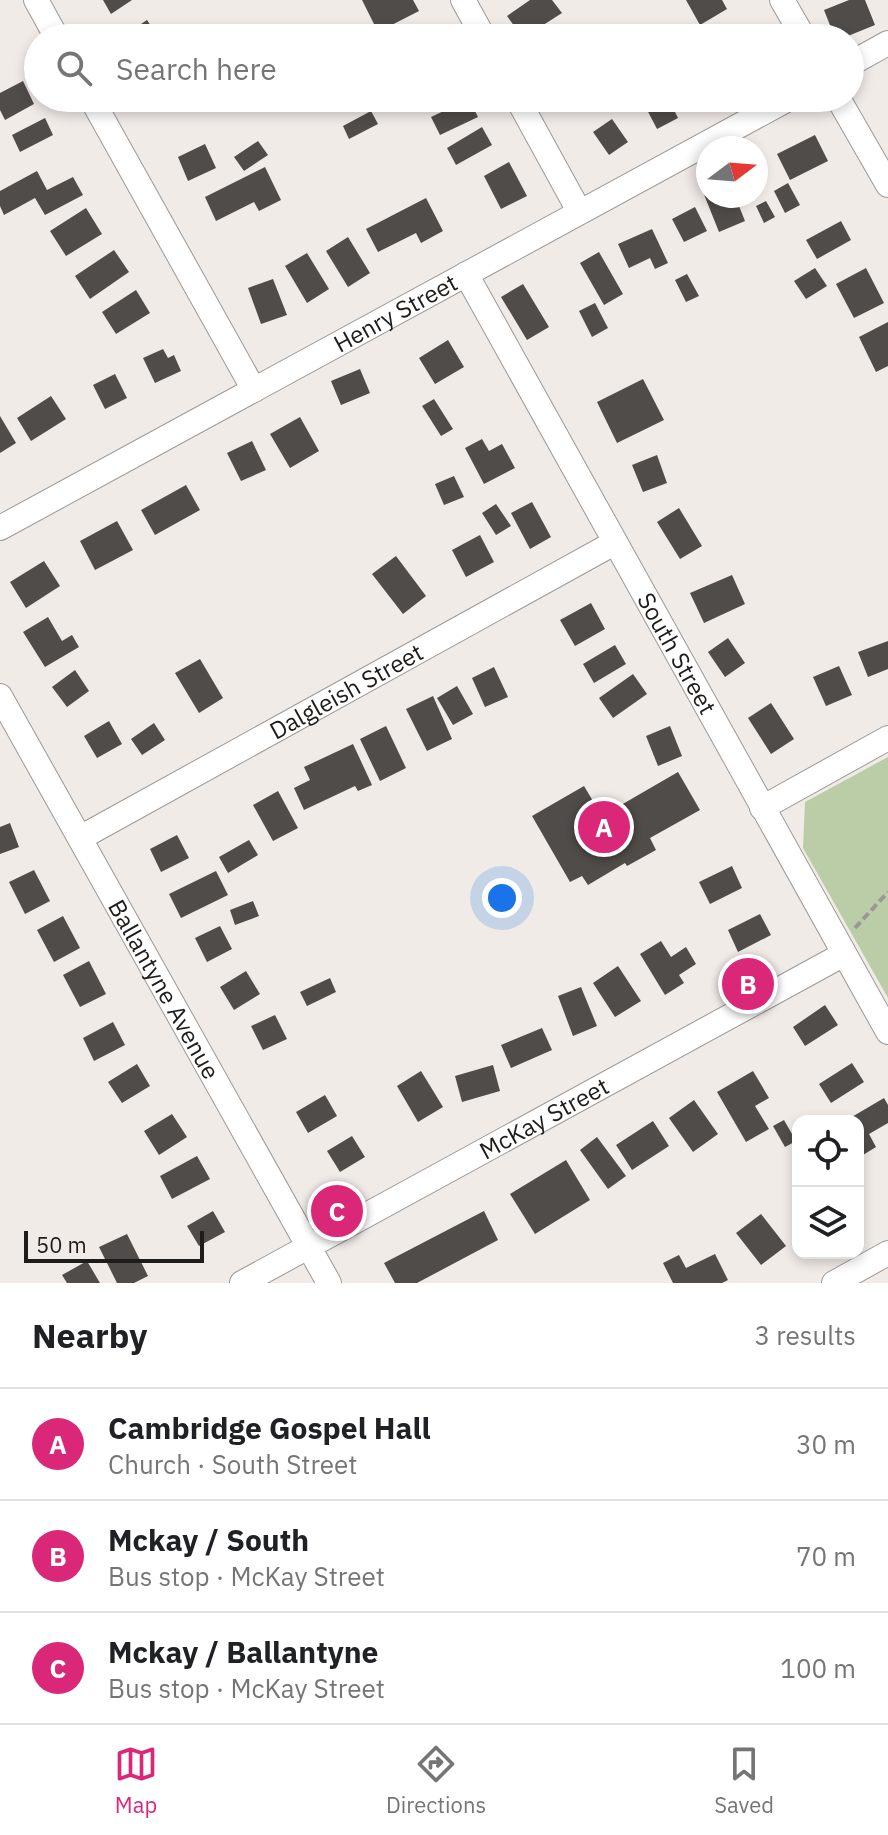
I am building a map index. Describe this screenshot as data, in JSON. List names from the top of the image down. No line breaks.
{"streets":{"street":["Henry Street","South Street","Dalgleish Street","Ballantyne Avenue","McKay Street"]},"crossings":[["Henry Street","South Street"],["South Street","Dalgleish Street"],["South Street","McKay Street"],["Dalgleish Street","Ballantyne Avenue"],["Ballantyne Avenue","McKay Street"]],"scale_bar":"50 m","north":"right","page":{"search":"Search here","pins":["A","B","C"],"scale":"50 m","heading":["Nearby","3 results"],"list":[{"mark":"A","name":"Cambridge Gospel Hall","note":"Church · South Street","value":"30 m"},{"mark":"B","name":"Mckay / South","note":"Bus stop · McKay Street","value":"70 m"},{"mark":"C","name":"Mckay / Ballantyne","note":"Bus stop · McKay Street","value":"100 m"}],"nav":["Map","Directions","Saved"]}}
